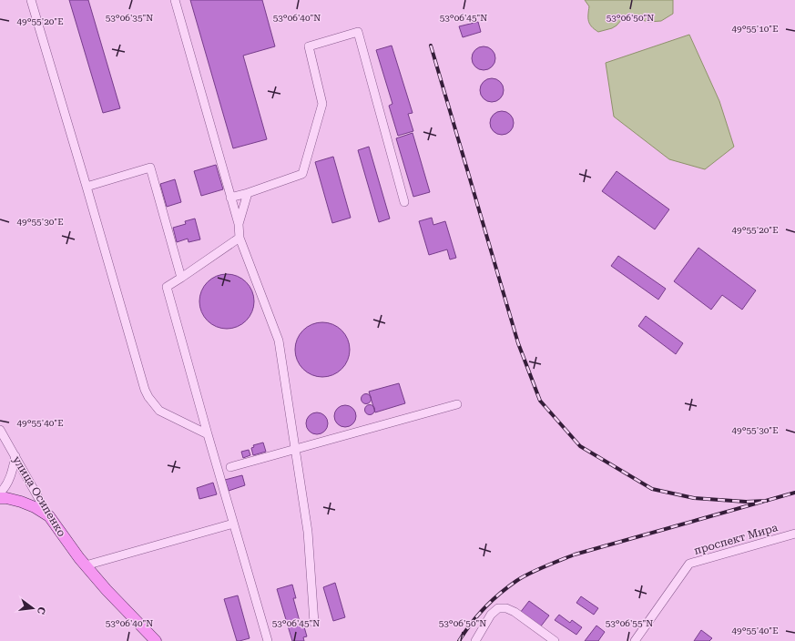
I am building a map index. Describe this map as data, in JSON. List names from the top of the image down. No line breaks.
{"streets":{"main road":["улица Осипенко"],"street":["проспект Мира"]},"north":"right","coordinates":["53°06'35\"N","53°06'40\"N","53°06'50\"N","53°06'45\"N","49°55'20\"E","49°55'10\"E","49°55'30\"E","49°55'40\"E","53°06'55\"N"]}
